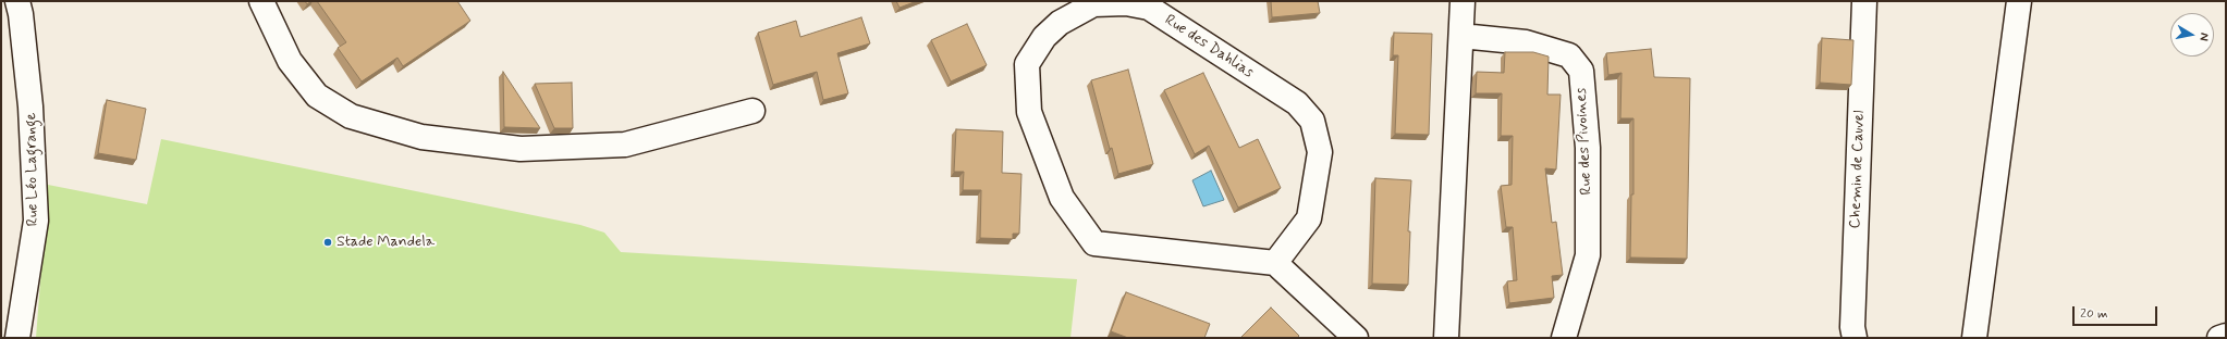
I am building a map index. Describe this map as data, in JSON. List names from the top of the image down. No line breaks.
{"streets":{"street":["Rue des Dahlias","Rue des Pivoines","Rue Léo Lagrange","Chemin de Cauvel"]},"places":["Stade Mandela"],"scale_bar":"20 m","north":"right"}
